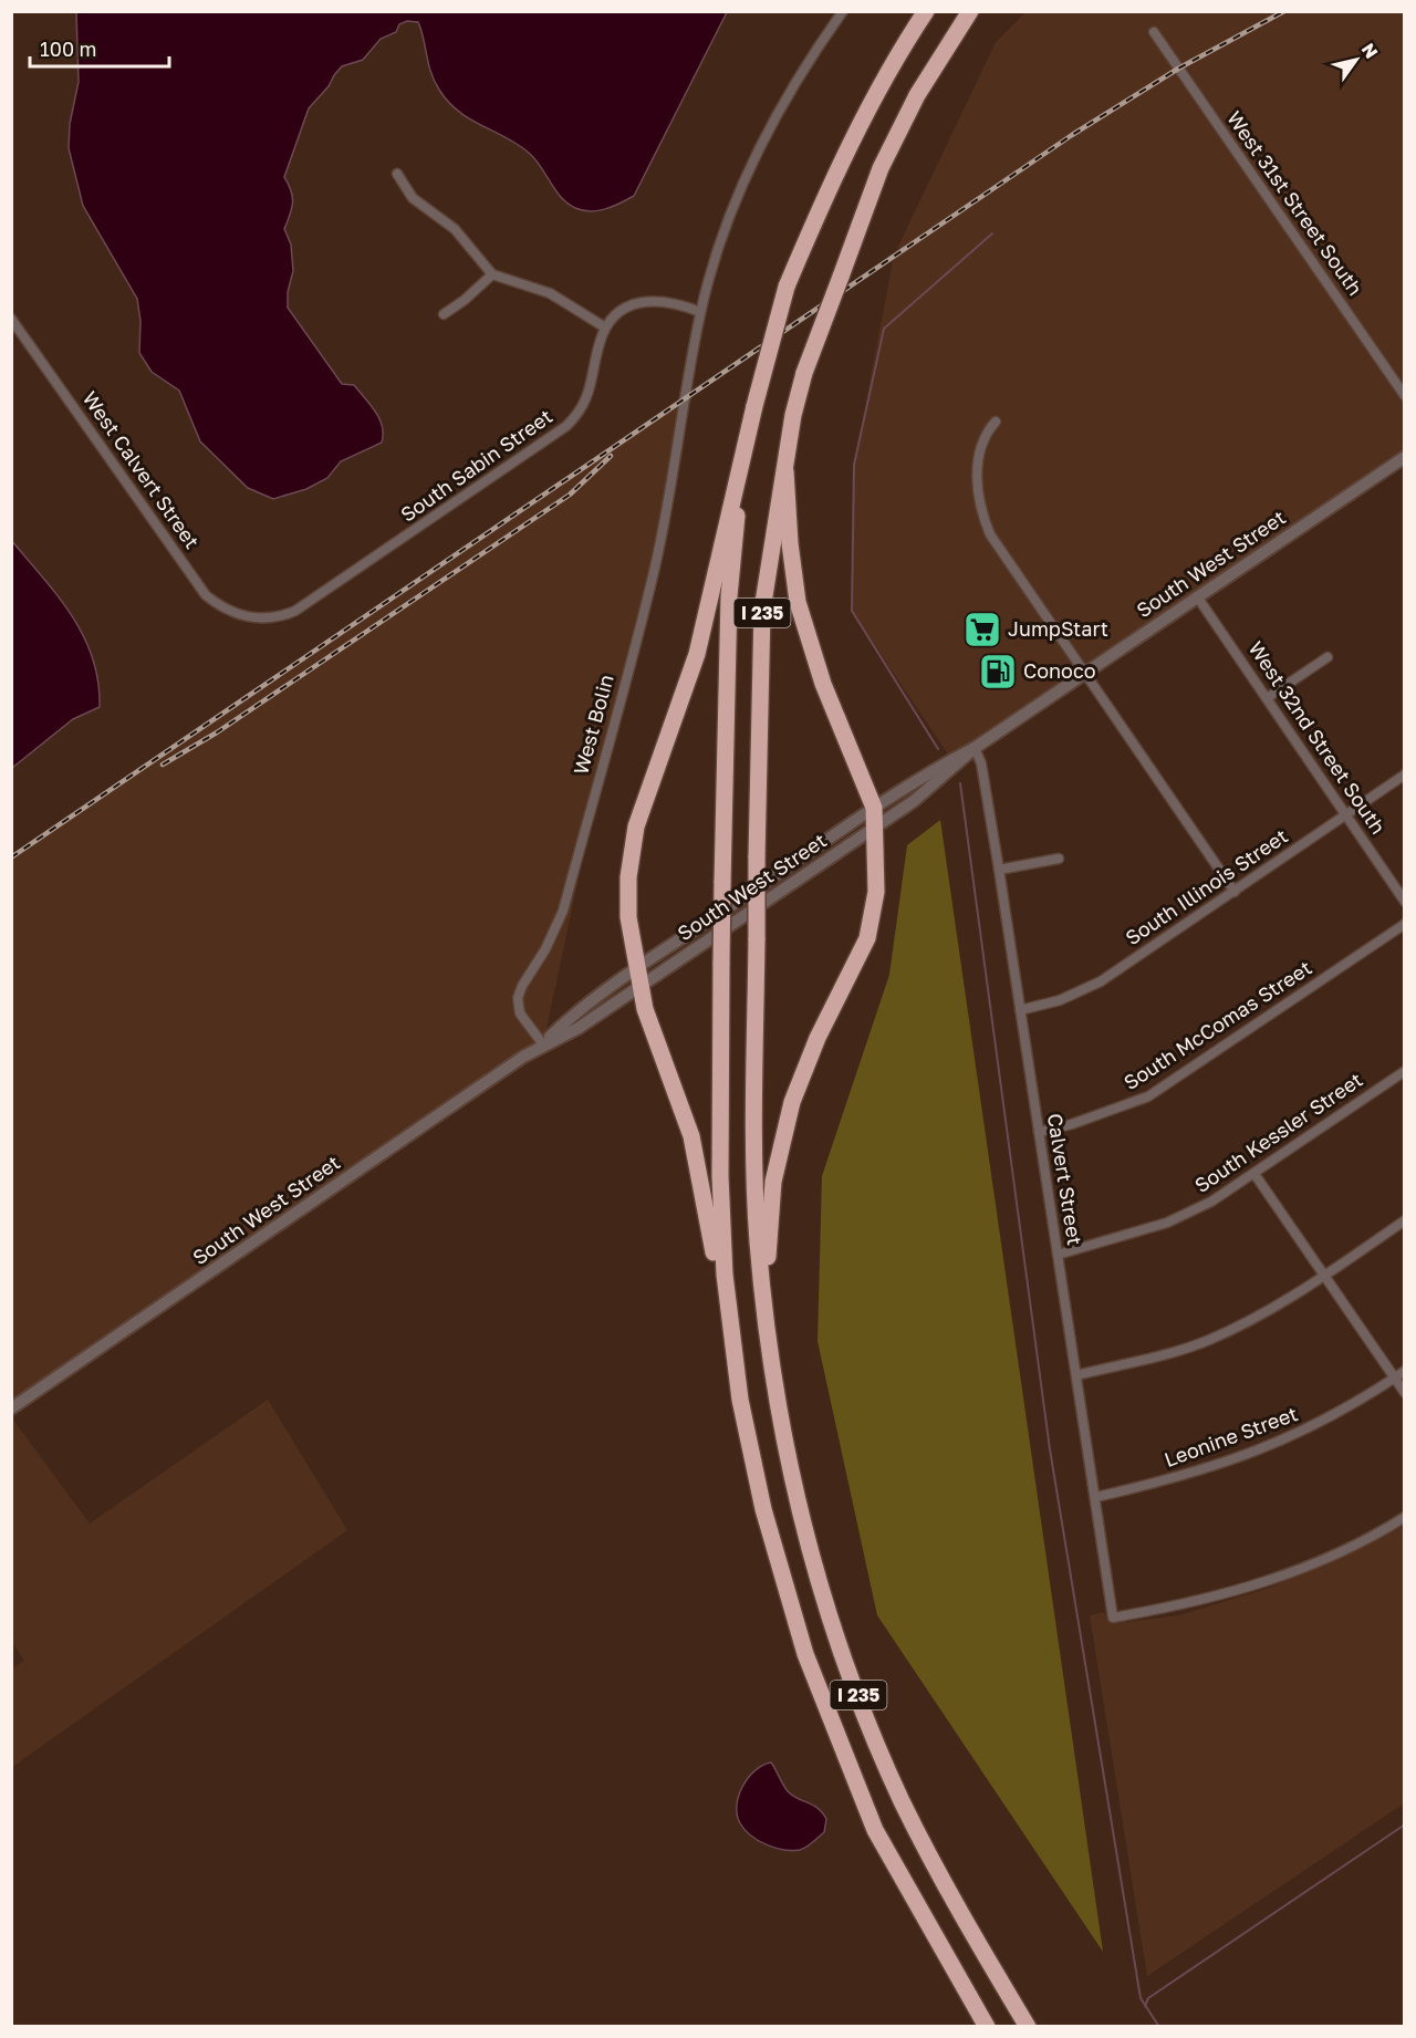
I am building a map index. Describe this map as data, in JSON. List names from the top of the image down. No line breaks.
{"streets":{"highway":["I 235"],"street":["West 31st Street South","South Sabin Street","West Calvert Street","South West Street","West Bolin","West 32nd Street South","South Illinois Street","South McComas Street","South Kessler Street","Calvert Street","Leonine Street"]},"crossings":[["South Sabin Street","West Calvert Street"],["South West Street","West Bolin"],["South West Street","West 32nd Street South"],["South West Street","Calvert Street"],["West 32nd Street South","South Illinois Street"],["South Illinois Street","Calvert Street"],["South McComas Street","Calvert Street"],["South Kessler Street","Calvert Street"],["Calvert Street","Leonine Street"]],"places":{"supermarket":["JumpStart"],"fuel station":["Conoco"]},"scale_bar":"100 m","north":"top right"}
